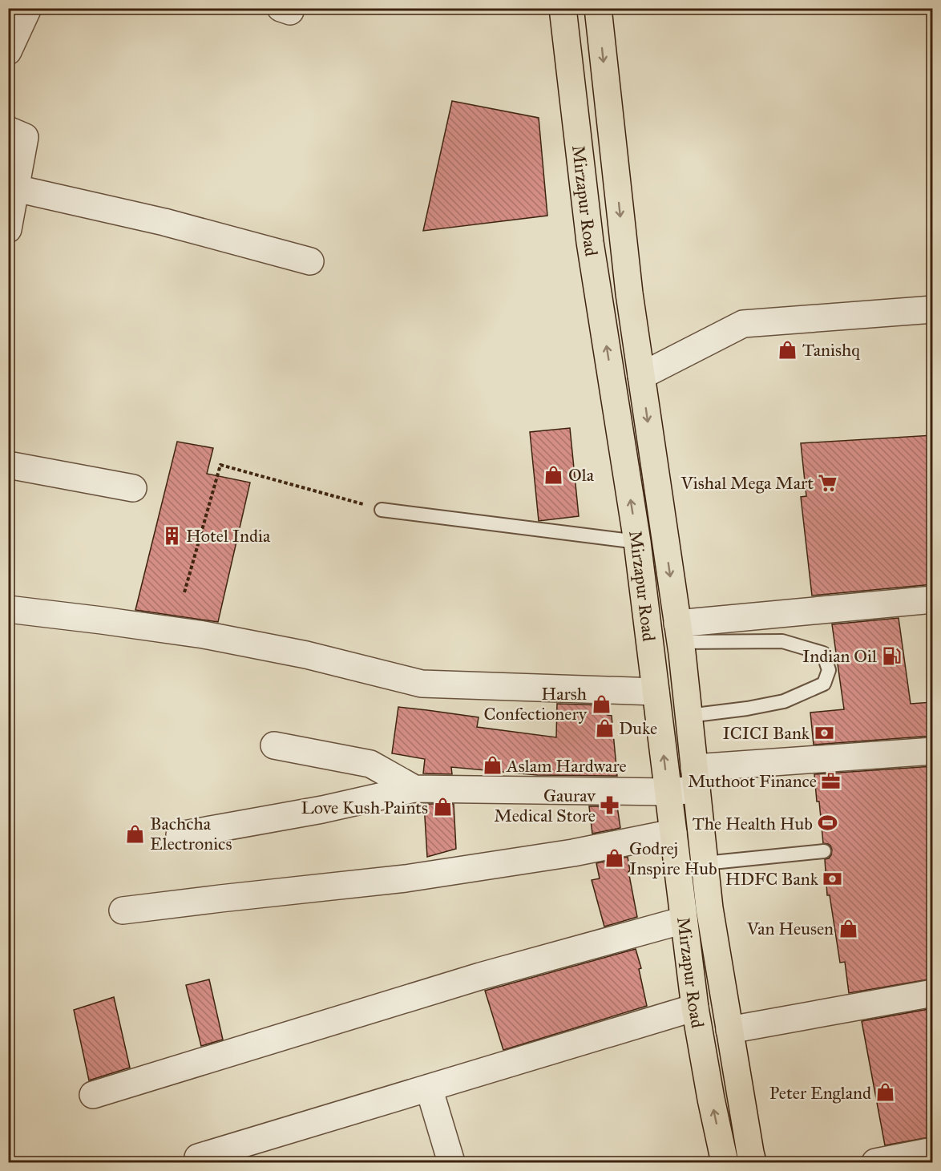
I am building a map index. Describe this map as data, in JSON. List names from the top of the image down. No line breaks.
{"streets":{"highway":["Mirzapur Road"]},"places":{"shop":["Tanishq","Ola","Harsh Confectionery","Duke","Aslam Hardware","Love Kush Paints","Bachcha Electronics","Godrej Inspire Hub","Van Heusen","Peter England"],"supermarket":["Vishal Mega Mart"],"building":["Hotel India"],"fuel station":["Indian Oil"],"bank":["ICICI Bank","HDFC Bank"],"office":["Muthoot Finance"],"pharmacy":["Gaurav Medical Store"],"sports":["The Health Hub"]}}
